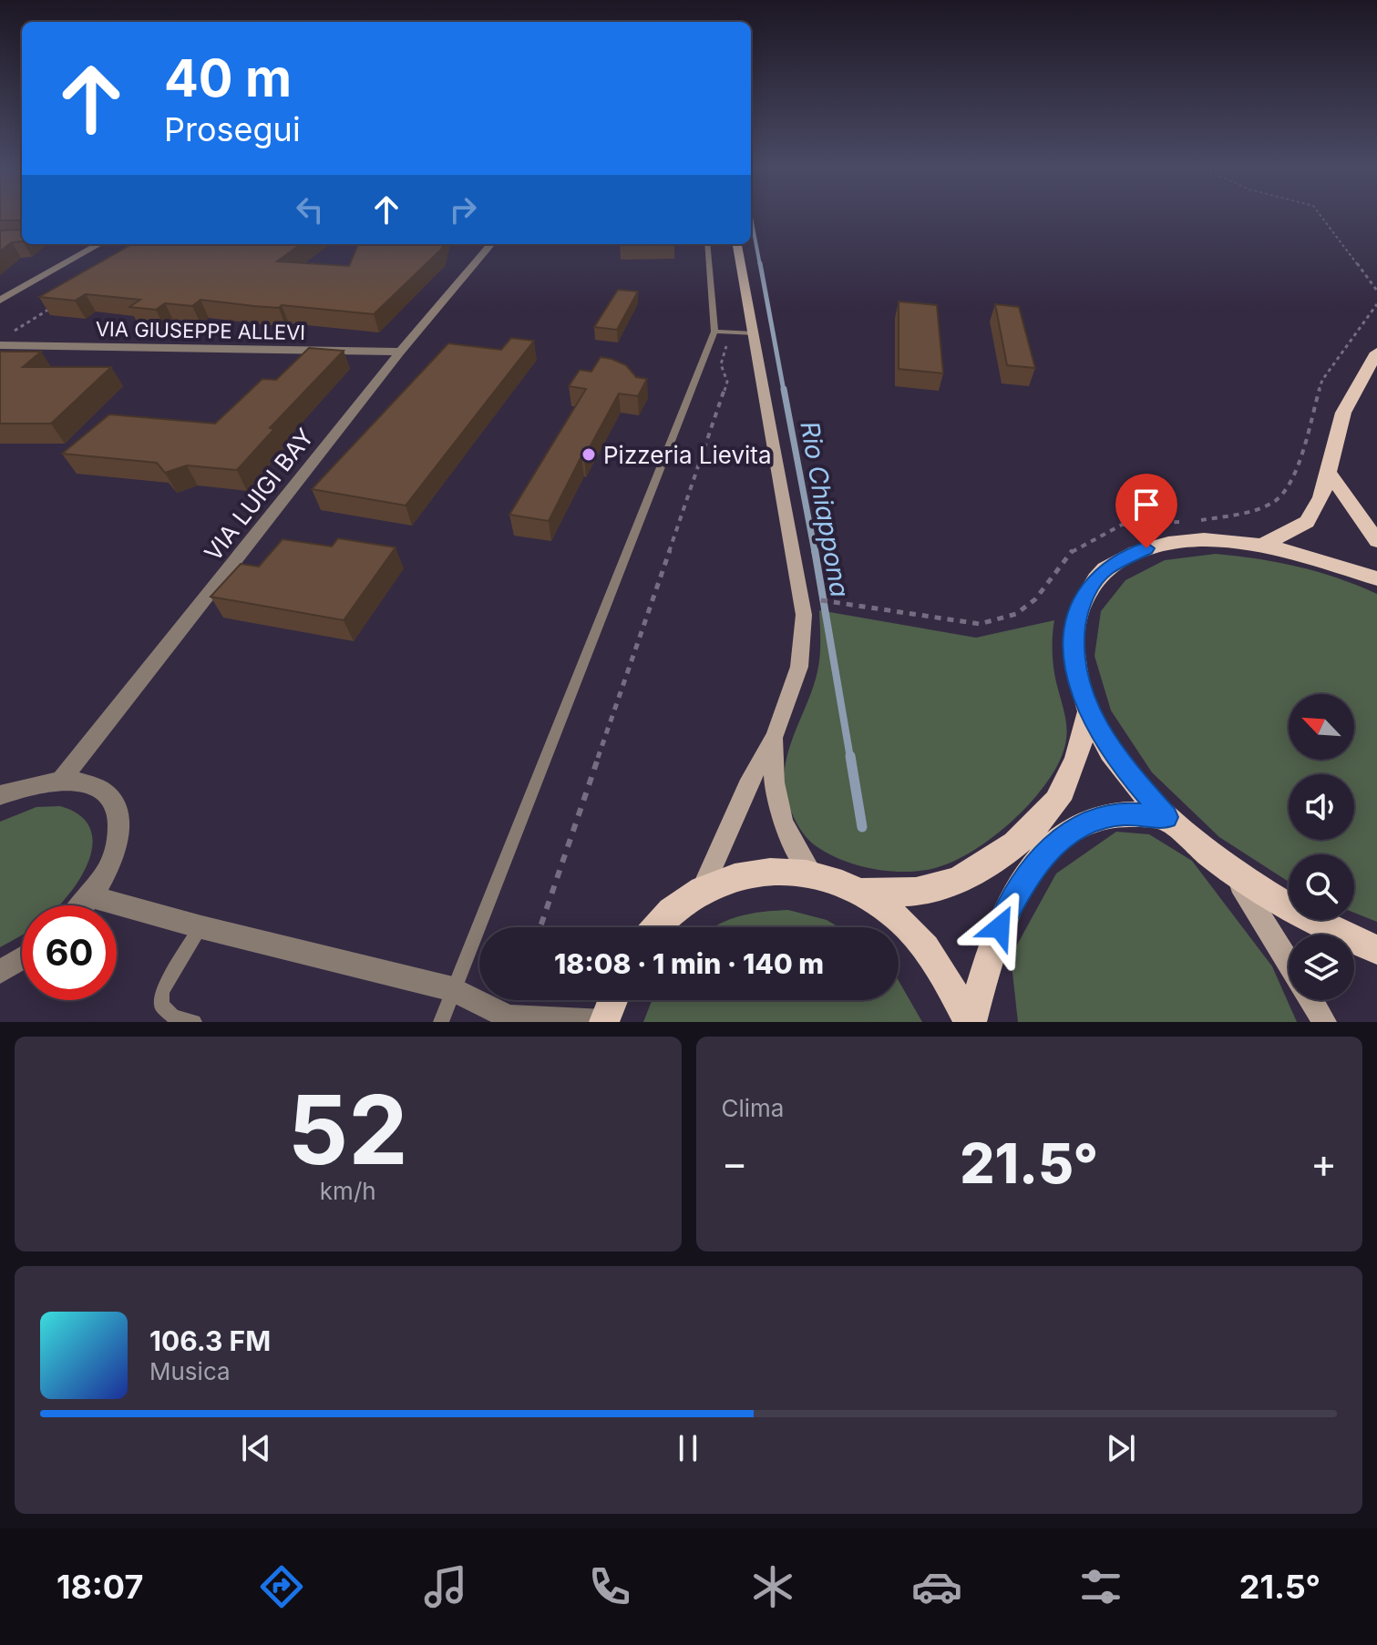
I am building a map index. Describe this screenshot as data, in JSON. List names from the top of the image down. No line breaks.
{"streets":{"street":["VIA GIUSEPPE ALLEVI","VIA LUIGI BAY"]},"crossings":[["VIA GIUSEPPE ALLEVI","VIA LUIGI BAY"]],"water":["Rio Chiappona"],"places":["Pizzeria Lievita"],"north":"top left","page":{"turn":["40 m","Prosegui"],"limit":"60","trip":"18:08 · 1 min · 140 m","tile":[["52","km/h"],"Clima"],"heat":["−","21.5°","+"],"song":["106.3 FM","Musica"],"tabs":["18:07","21.5°"]}}
